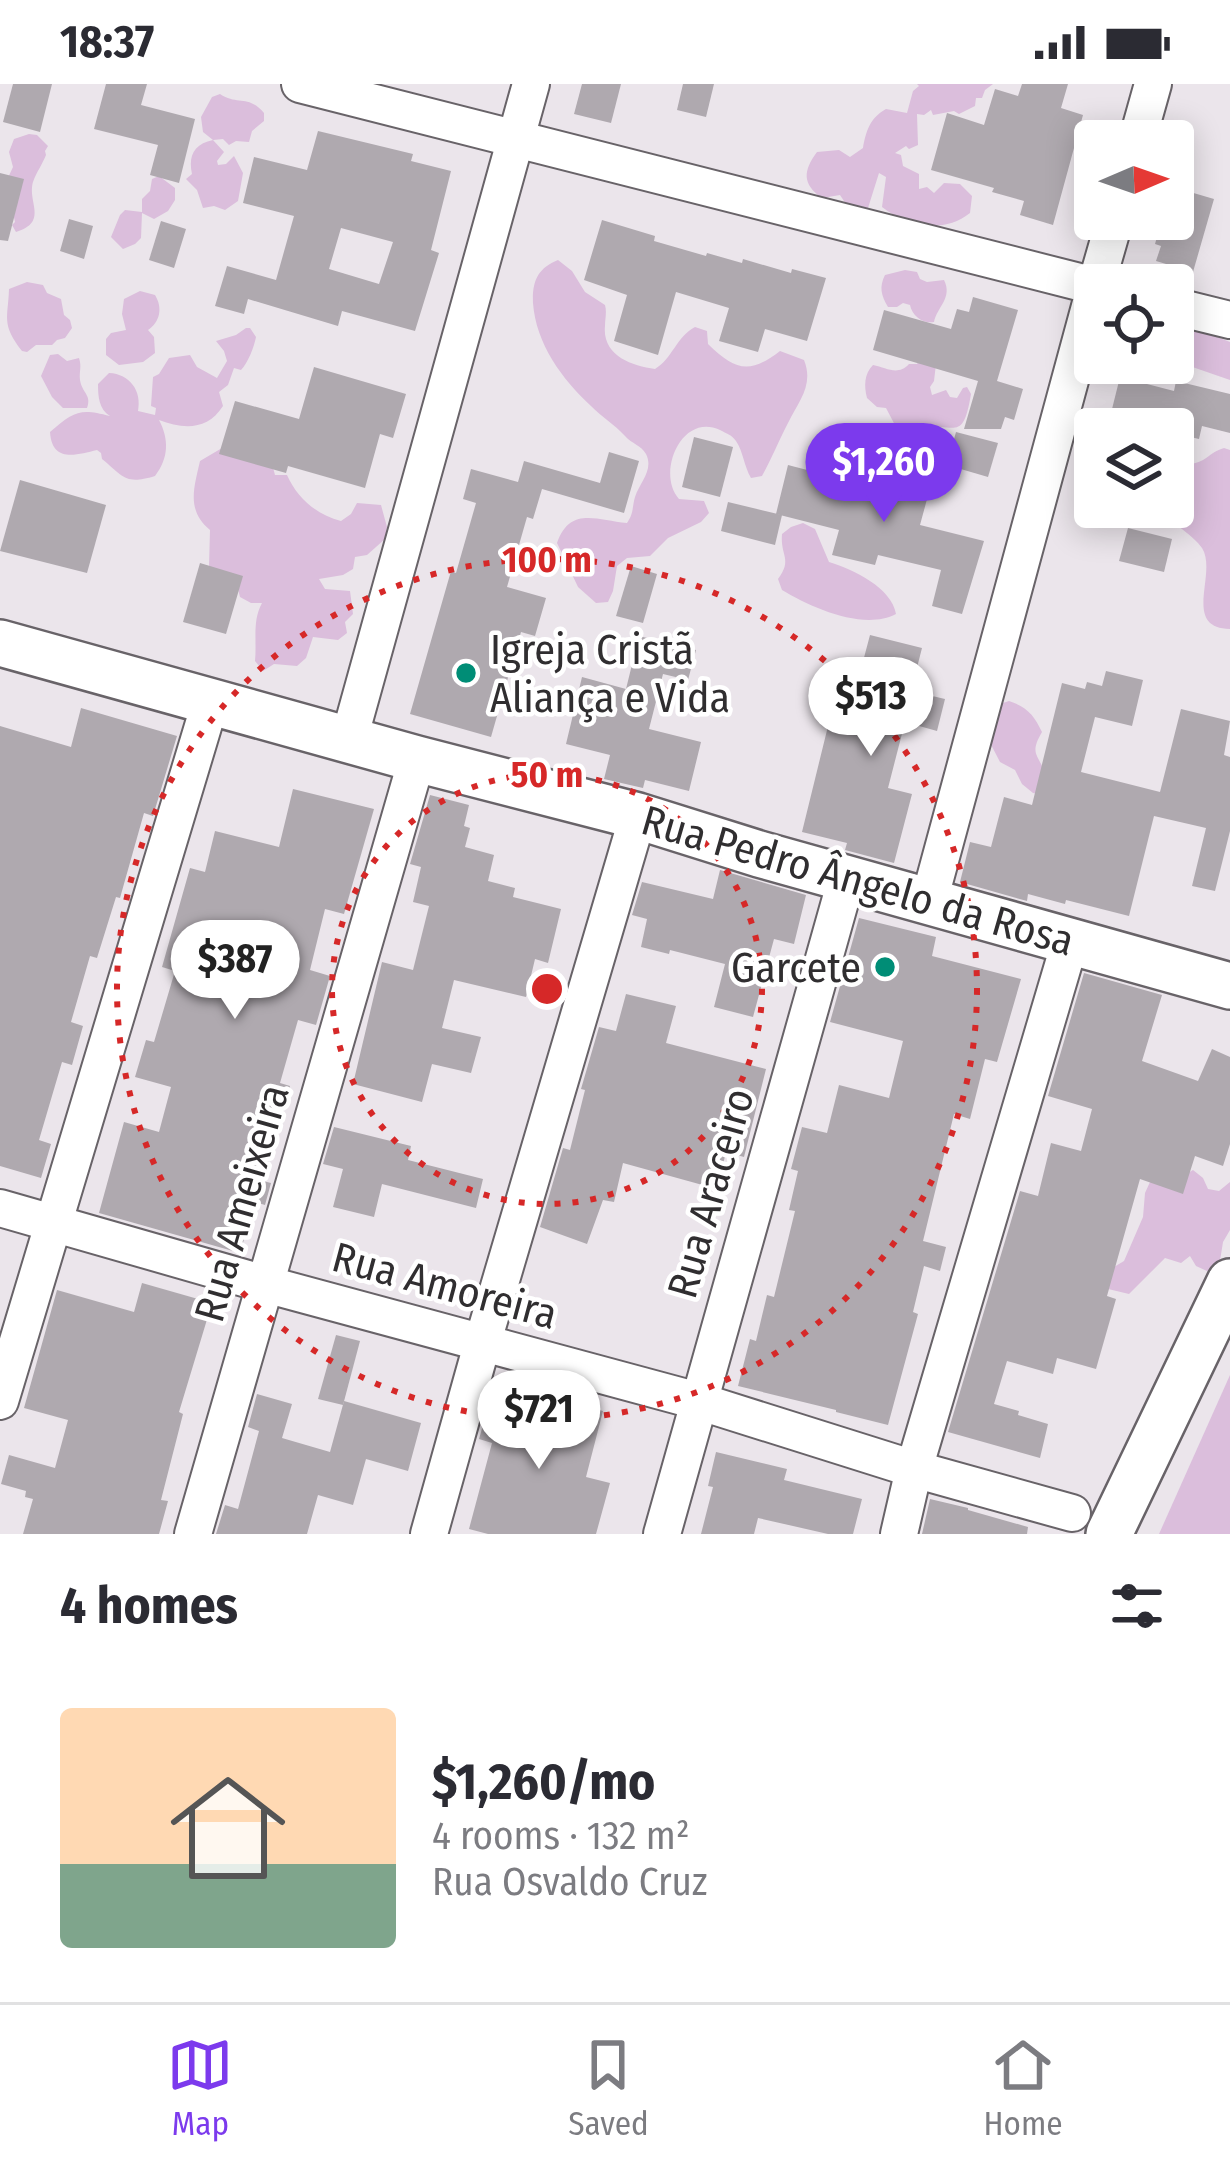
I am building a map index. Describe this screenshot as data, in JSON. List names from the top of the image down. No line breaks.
{"streets":{"main road":["Rua Pedro Ângelo da Rosa"],"street":["Rua Araceiro","Rua Ameixeira","Rua Amoreira"]},"crossings":[["Rua Pedro Ângelo da Rosa","Rua Araceiro"],["Rua Pedro Ângelo da Rosa","Rua Ameixeira"],["Rua Araceiro","Rua Amoreira"],["Rua Ameixeira","Rua Amoreira"]],"places":["Igreja Cristã Aliança e Vida","Garcete"],"north":"right","page":{"status":"18:37","price":["$1,260","$513","$387","$721"],"heading":"4 homes","list":[{"name":"$1,260/mo","note":"4 rooms · 132 m² · Rua Osvaldo Cruz"}],"tabs":["Map","Saved","Home"]},"rings":["100 m","50 m"]}
